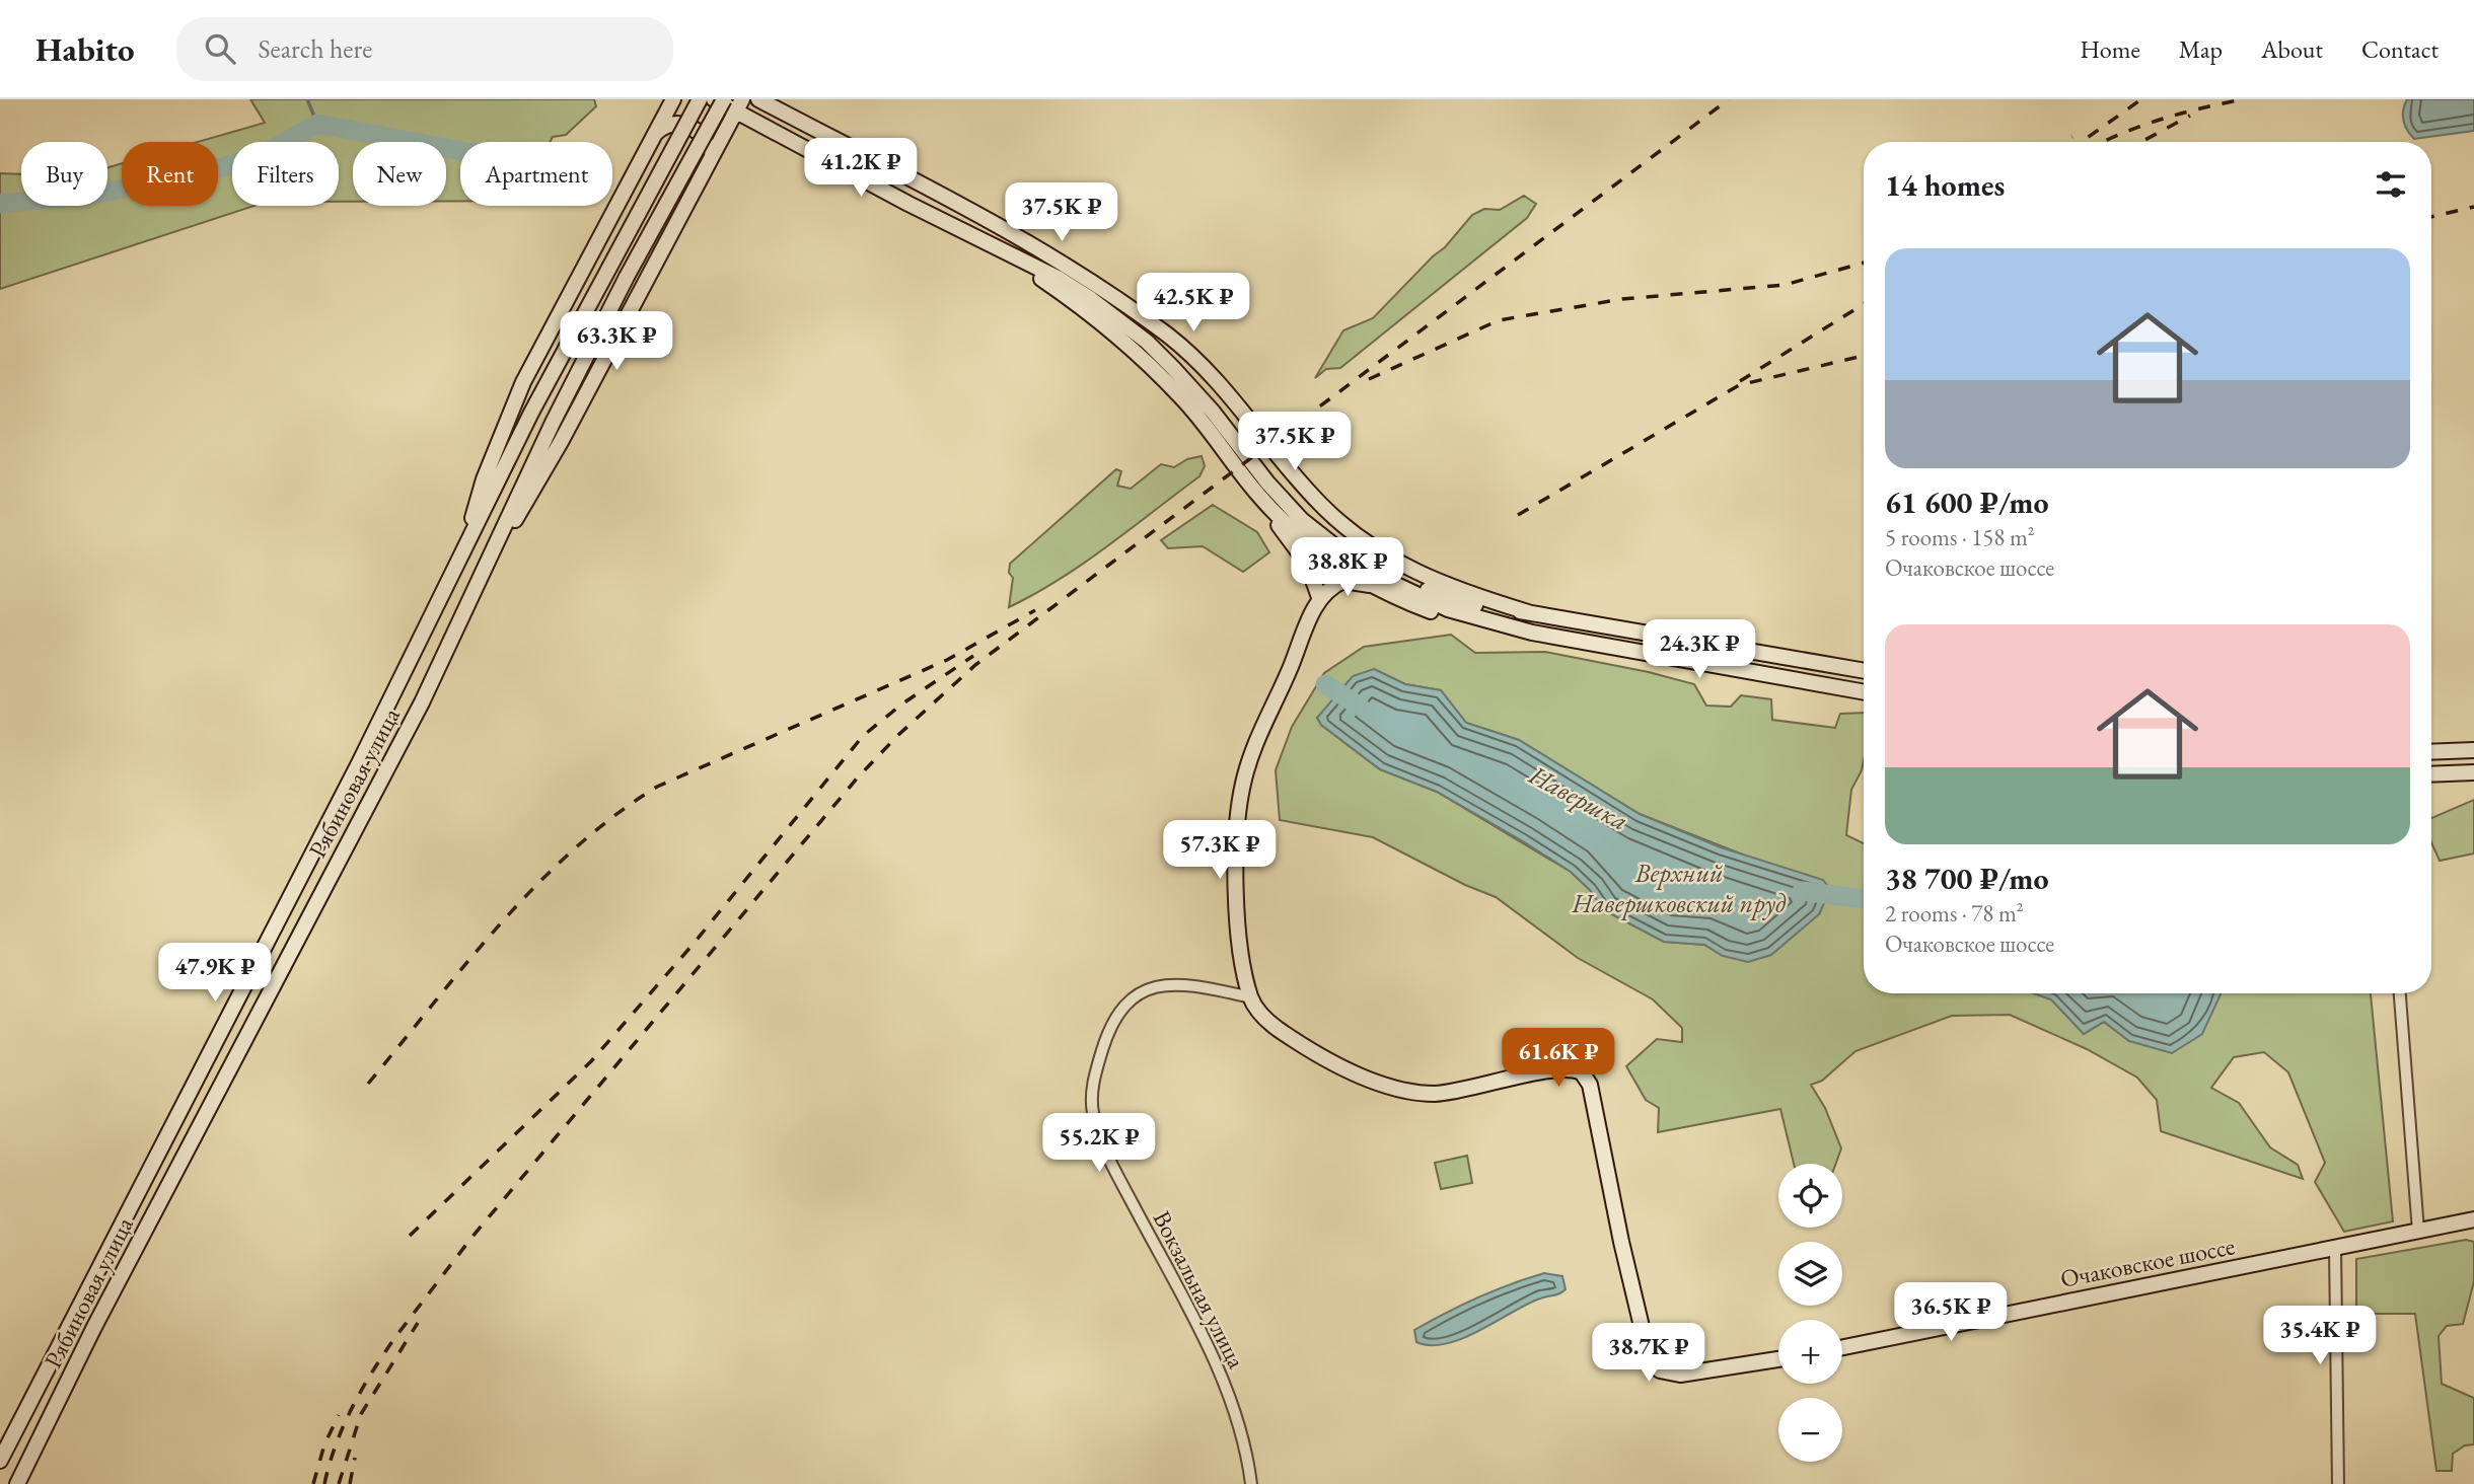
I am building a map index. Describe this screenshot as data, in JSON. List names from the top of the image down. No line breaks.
{"streets":{"main road":["Рябиновая улица","Очаковское шоссе"],"street":["Вокзальная улица"]},"water":["Навершка","Верхний Навершковский пруд"],"page":{"header":"Habito","search":"Search here","nav":["Home","Map","About","Contact"],"price":["41.2K ₽","37.5K ₽","42.5K ₽","63.3K ₽","37.5K ₽","38.8K ₽","24.3K ₽","57.3K ₽","47.9K ₽","61.6K ₽","55.2K ₽","36.5K ₽","35.4K ₽","38.7K ₽"],"chip":["Buy","Rent","Filters","New","Apartment"],"heading":"14 homes","list":[{"name":"61 600 ₽/mo","note":"5 rooms · 158 m² · Очаковское шоссе"},{"name":"38 700 ₽/mo","note":"2 rooms · 78 m² · Очаковское шоссе"}],"map_buttons":["+","−"]}}
